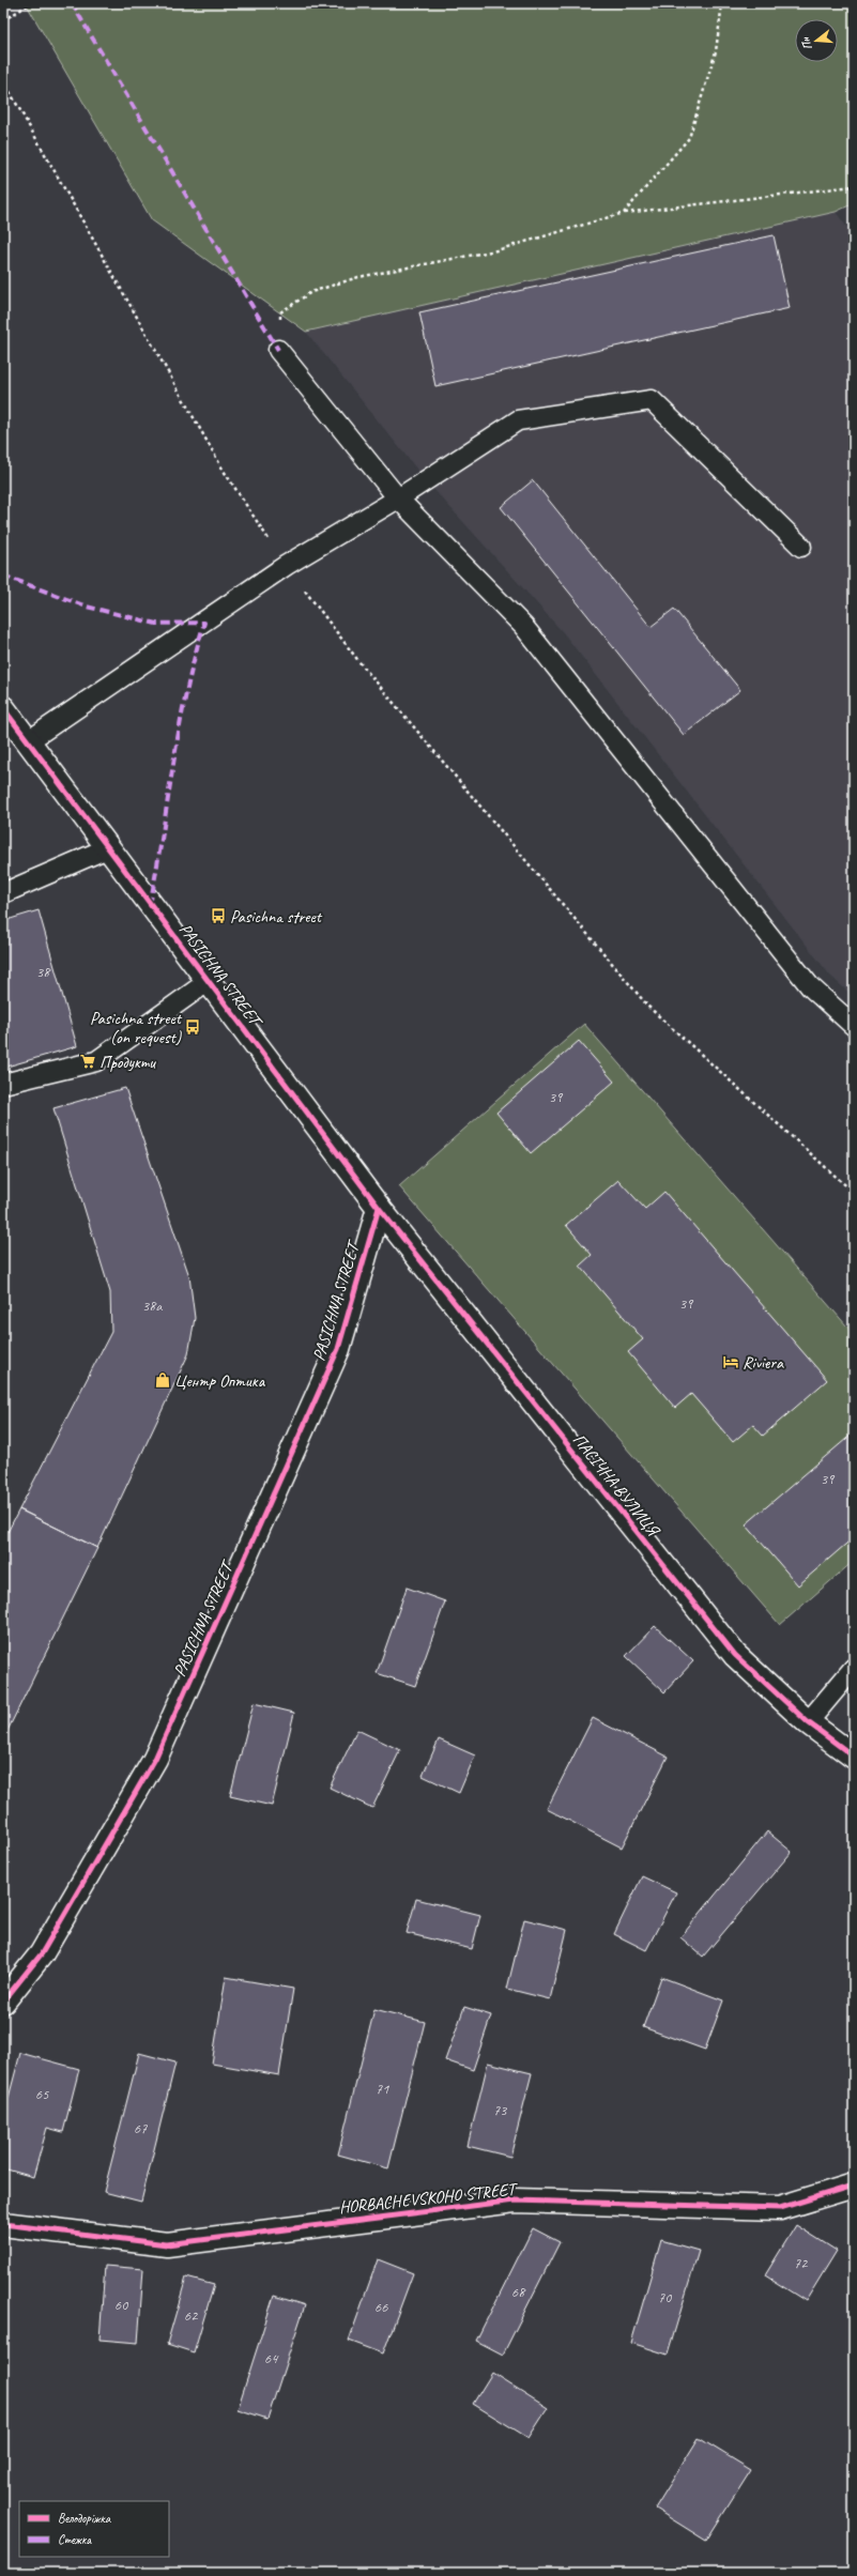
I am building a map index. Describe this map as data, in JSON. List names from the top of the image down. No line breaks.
{"streets":{"street":["PASICHNA STREET","ПАСІЧНА ВУЛИЦЯ","HORBACHEVSKOHO STREET"]},"crossings":[["PASICHNA STREET","ПАСІЧНА ВУЛИЦЯ"]],"places":{"bus stop":["Pasichna street","Pasichna street (on request)"],"supermarket":["Продукти"],"hotel":["Riviera"],"shop":["Центр Оптика"]},"house_numbers":["38","39","39","38а","39","71","65","73","67","72","68","70","60","66","62","64"],"legend":["Велодоріжка","Стежка"],"north":"left"}
